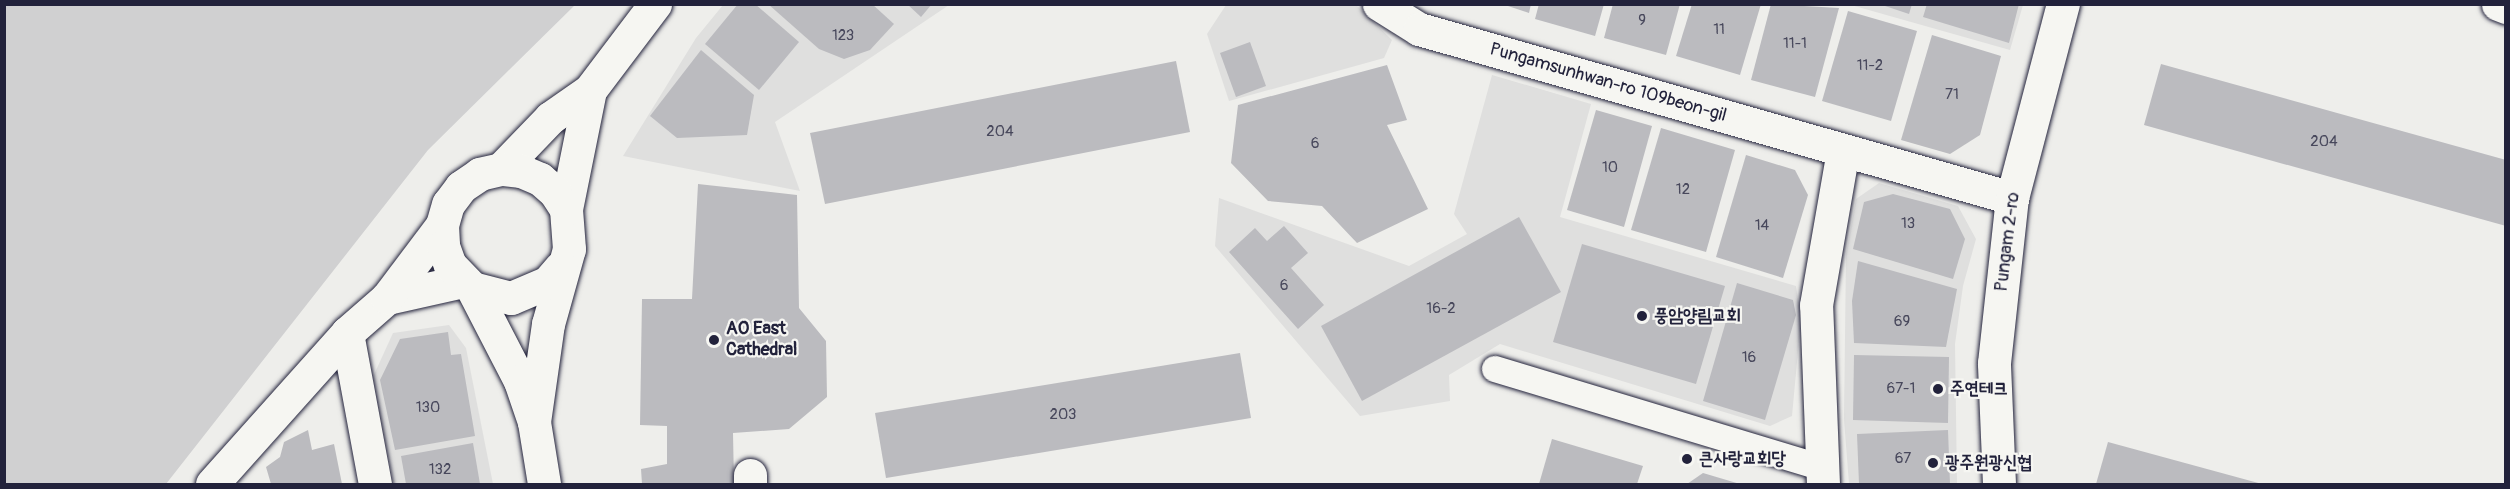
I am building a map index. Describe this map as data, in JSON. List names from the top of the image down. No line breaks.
{"streets":{"street":["Pungamsunhwan-ro 109beon-gil","Pungam 2-ro"]},"crossings":[["Pungamsunhwan-ro 109beon-gil","Pungam 2-ro"]],"places":["풍암양림교회","AO East Cathedral","주연테크","큰사랑교회당","광주원광신협"],"house_numbers":["9","11","123","11-1","11-2","71","204","204","6","10","12","13","14","6","16-2","69","16","67-1","130","203","67","132"]}
